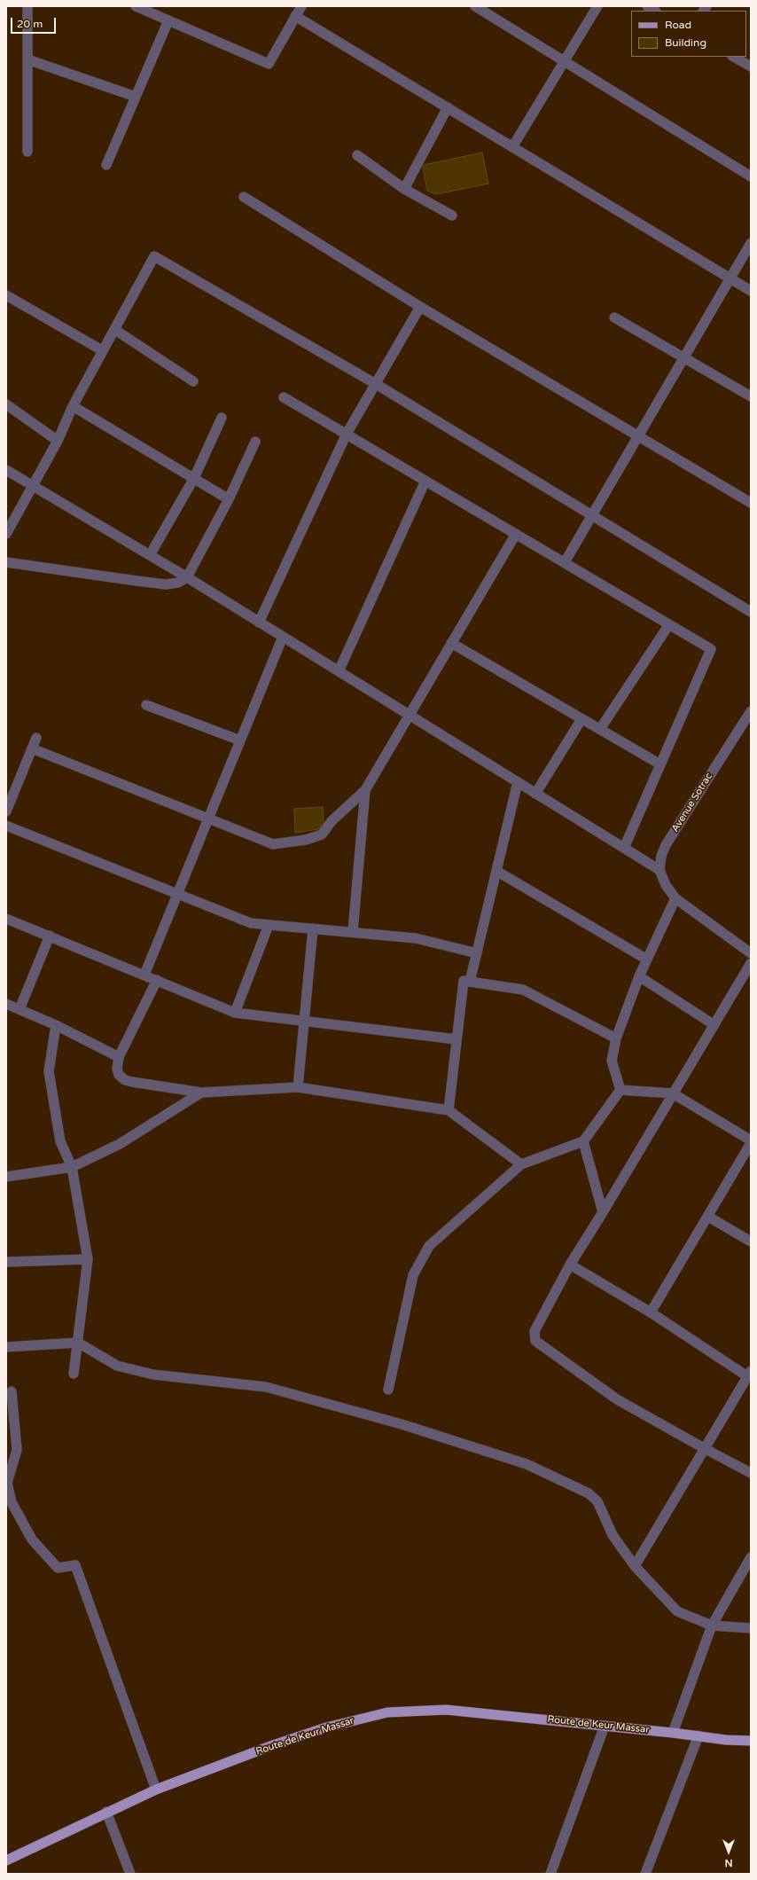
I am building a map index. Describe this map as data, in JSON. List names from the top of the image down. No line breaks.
{"streets":{"main road":["Route de Keur Massar"],"street":["Avenue Sotrac"]},"legend":["Road","Building"],"scale_bar":"20 m","north":"bottom"}
